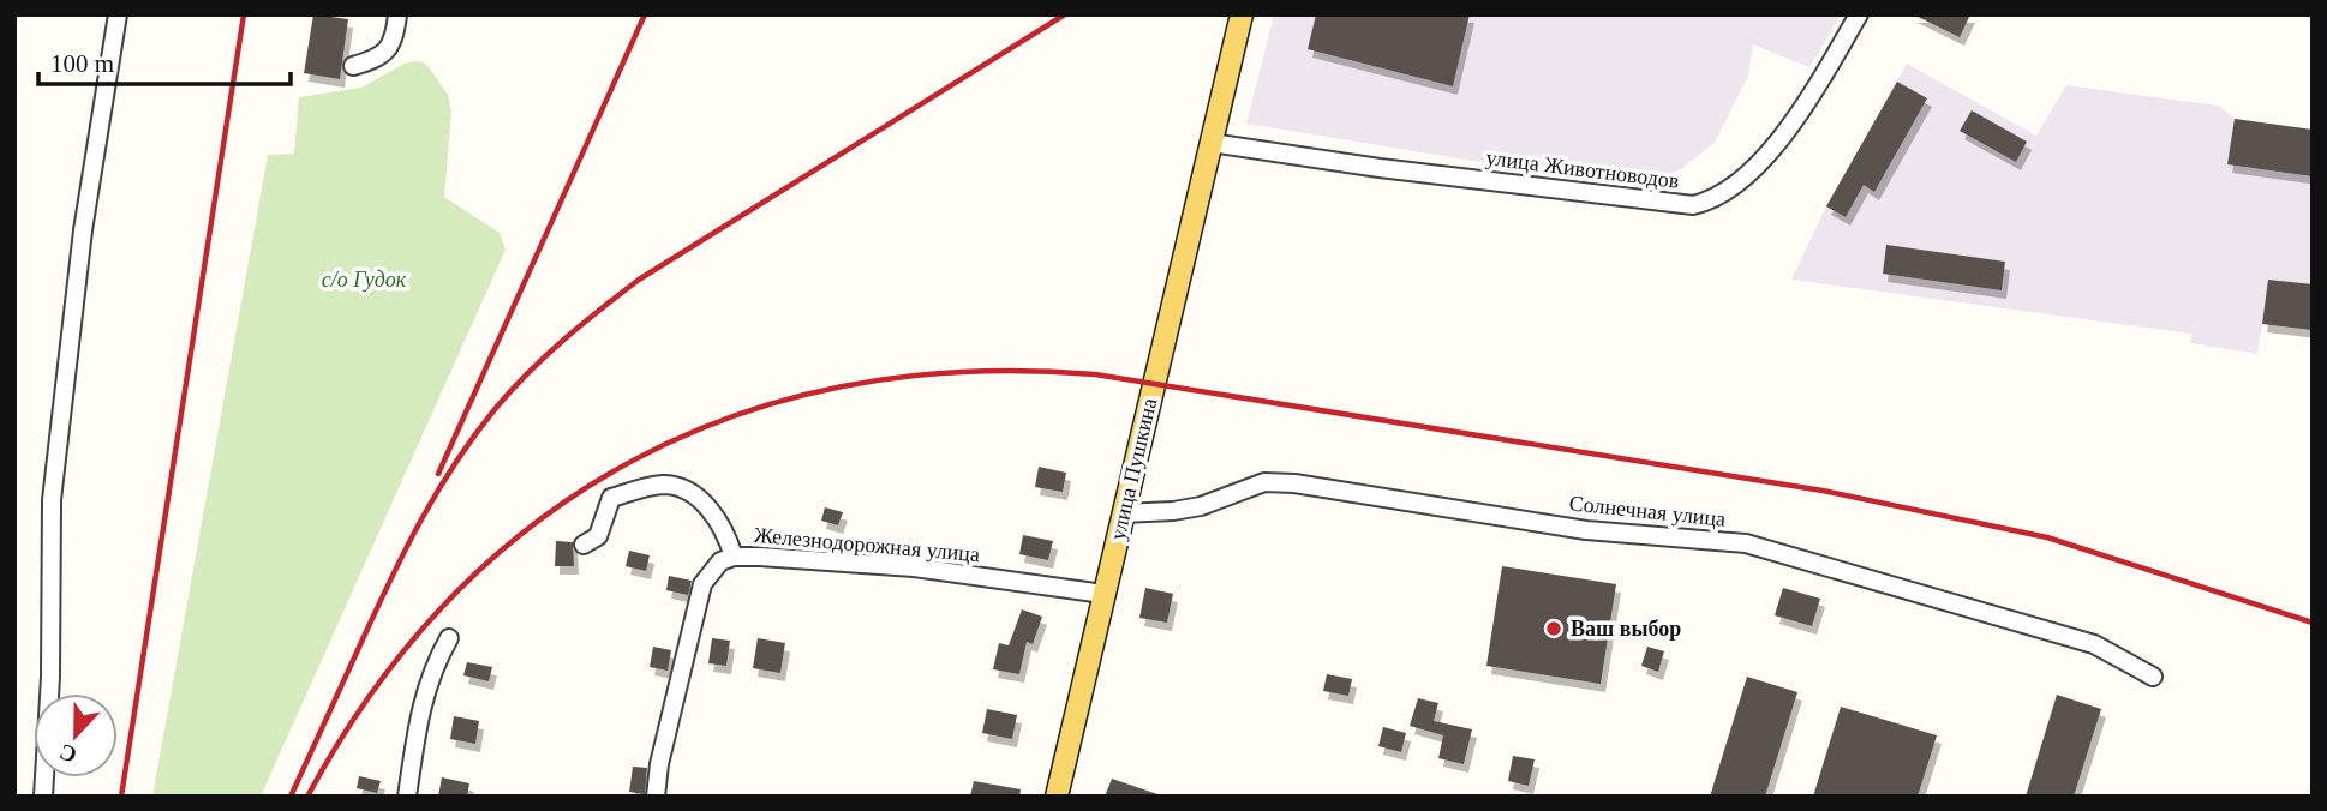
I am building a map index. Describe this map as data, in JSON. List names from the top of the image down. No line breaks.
{"streets":{"main road":["улица Пушкина"],"street":["улица Животноводов","Солнечная улица","Железнодорожная улица"]},"crossings":[["улица Животноводов","улица Пушкина"],["улица Пушкина","Солнечная улица"],["улица Пушкина","Железнодорожная улица"]],"parks":["с/о Гудок"],"places":["Ваш выбор"],"scale_bar":"100 m","north":"bottom"}
